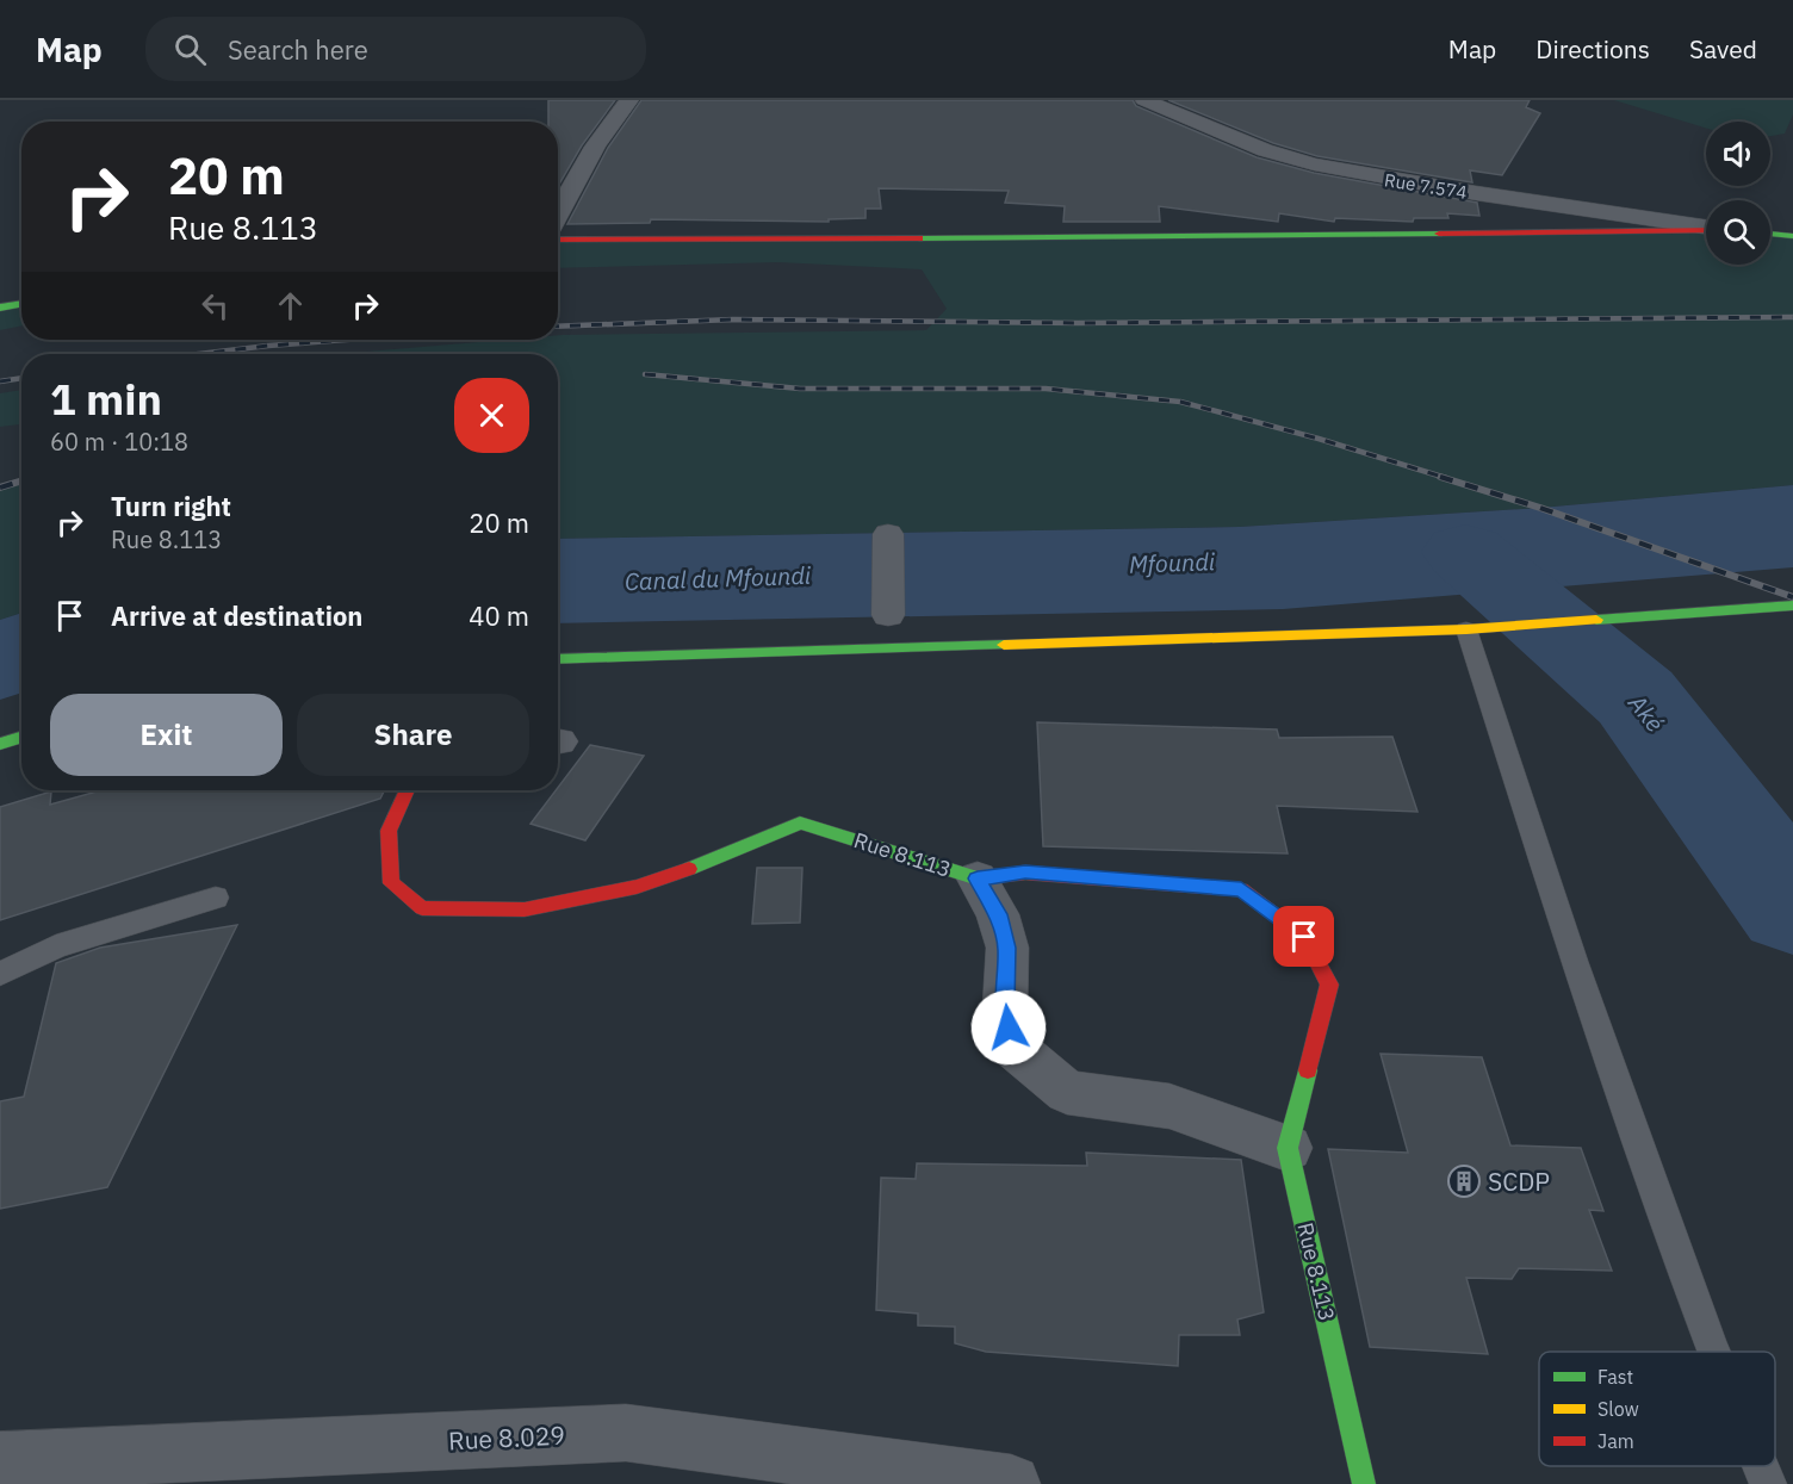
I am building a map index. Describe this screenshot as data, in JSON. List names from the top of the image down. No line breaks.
{"streets":{"main road":["Rue 8.113"],"street":["Rue 7.574","Rue 8.029"]},"water":["Mfoundi","Canal du Mfoundi","Aké"],"places":{"building":["SCDP"]},"legend":["Fast","Slow","Jam"],"page":{"header":"Map","search":"Search here","nav":["Map","Directions","Saved"],"turn":["20 m","Rue 8.113"],"heading":["1 min","60 m · 10:18"],"list":[{"name":"Turn right","note":"Rue 8.113","value":"20 m"},{"name":"Arrive at destination","value":"40 m"}],"buttons":["Exit","Share"]}}
